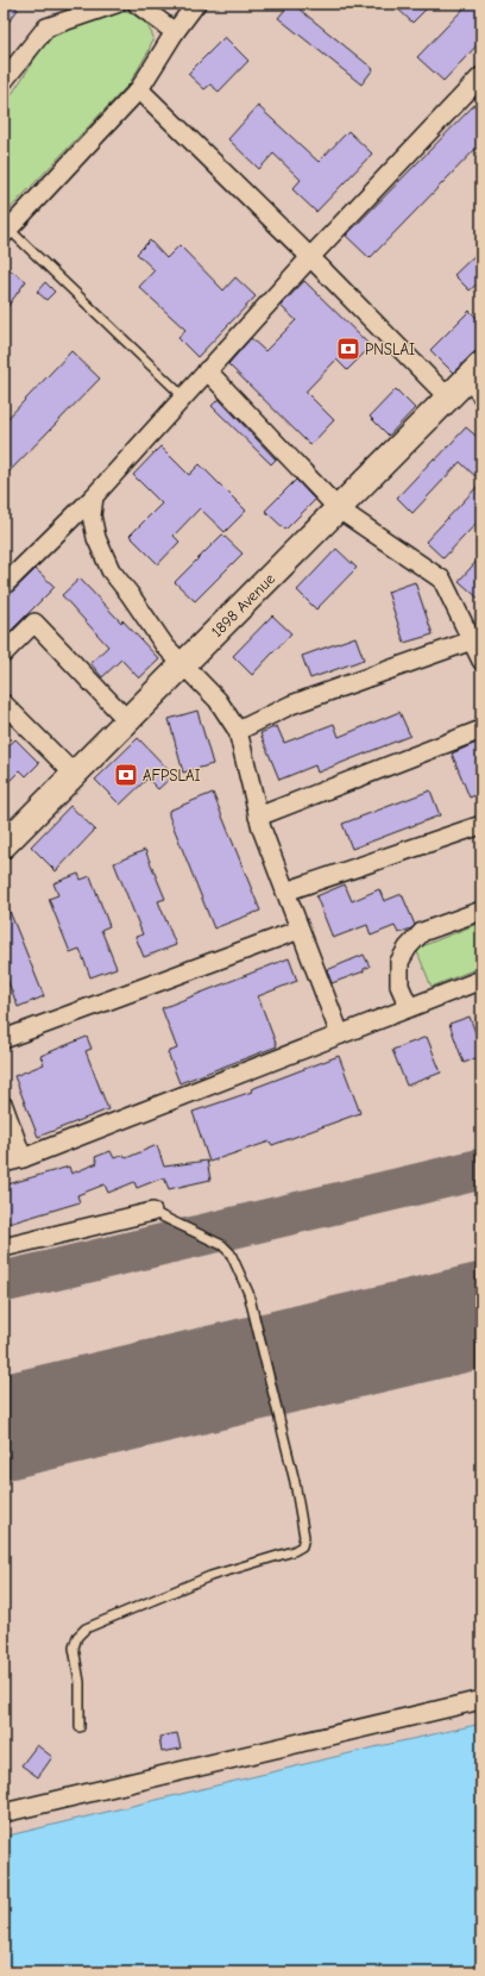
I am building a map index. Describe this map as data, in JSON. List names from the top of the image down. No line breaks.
{"streets":{"street":["1898 Avenue"]},"places":{"bank":["PNSLAI","AFPSLAI"]}}
